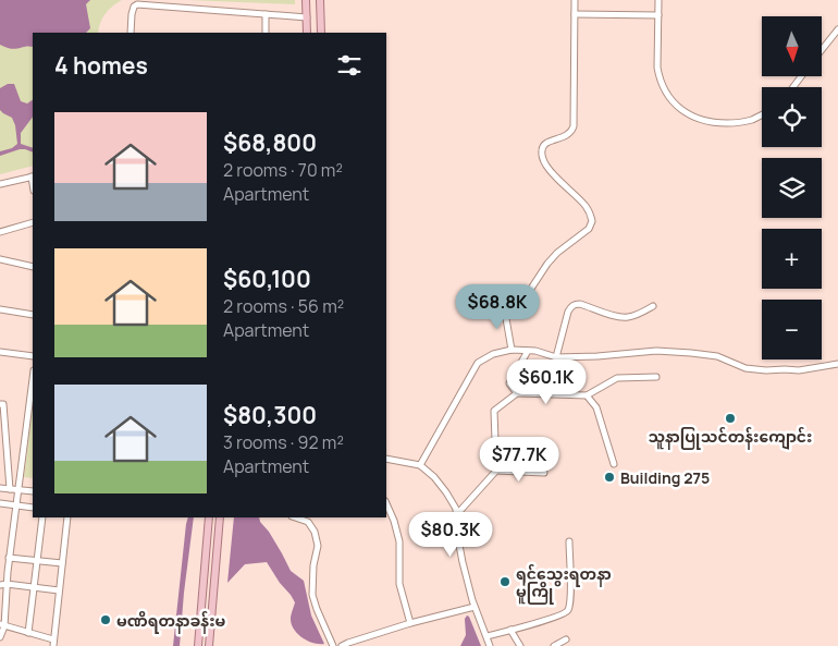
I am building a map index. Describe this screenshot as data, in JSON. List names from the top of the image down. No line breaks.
{"places":["သူနာပြုသင်တန်းကျောင်း","Building 275","ရင်သွေးရတနာ မူကြို","မဏိရတနာခန်းမ"],"north":"bottom","page":{"map_buttons":["+","−"],"heading":"4 homes","list":[{"name":"$68,800","note":"2 rooms · 70 m² · Apartment"},{"name":"$60,100","note":"2 rooms · 56 m² · Apartment"},{"name":"$80,300","note":"3 rooms · 92 m² · Apartment"}],"price":["$68.8K","$60.1K","$77.7K","$80.3K"]}}
